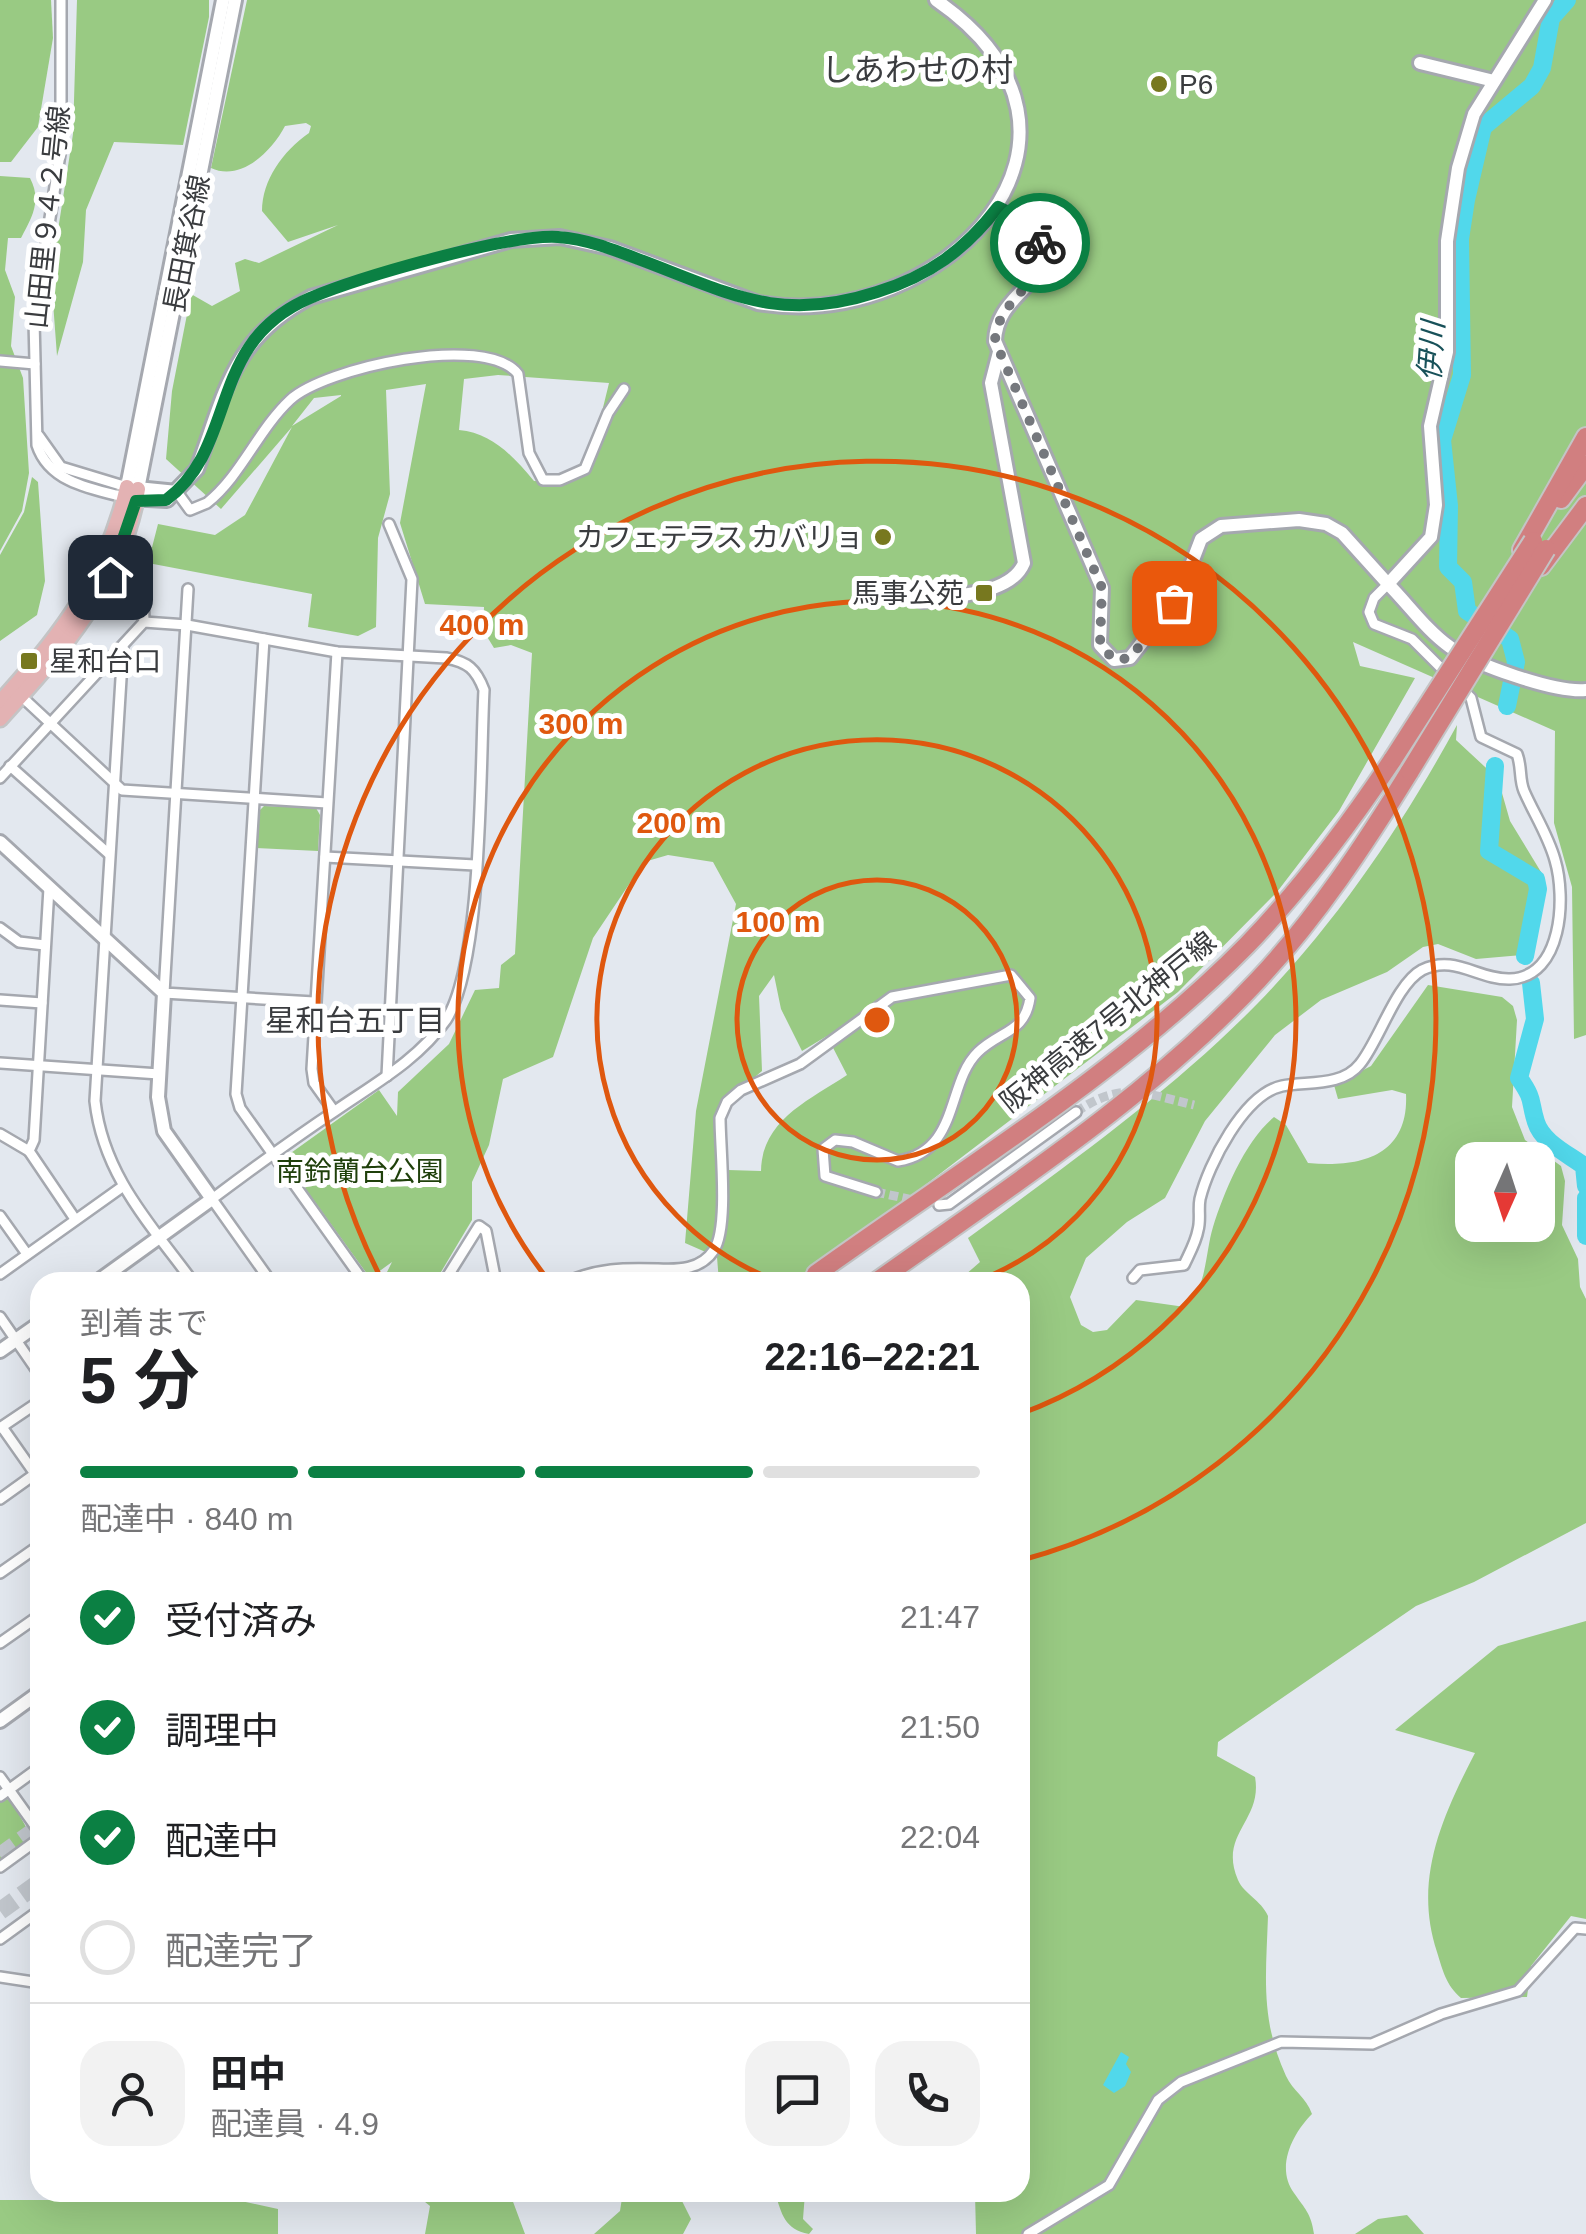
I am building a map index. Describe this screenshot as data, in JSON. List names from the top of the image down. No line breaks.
{"streets":{"highway":["阪神高速7号北神戸線"],"street":["山田里９４２号線","長田箕谷線"]},"crossings":[["山田里９４２号線","長田箕谷線"]],"districts":["しあわせの村","星和台五丁目"],"water":["伊川"],"parks":["南鈴蘭台公園"],"places":{"other":["P6","カフェテラス カバリョ"],"transit":["馬事公苑","星和台口"]},"north":"bottom","page":{"heading":["5 分","到着まで","22:16–22:21"],"panel":["田中","配達員 · 4.9"],"bar":"配達中 · 840 m","list":[["受付済み","21:47"],["調理中","21:50"],["配達中","22:04"],"配達完了"]},"rings":["400 m","300 m","200 m","100 m"]}
